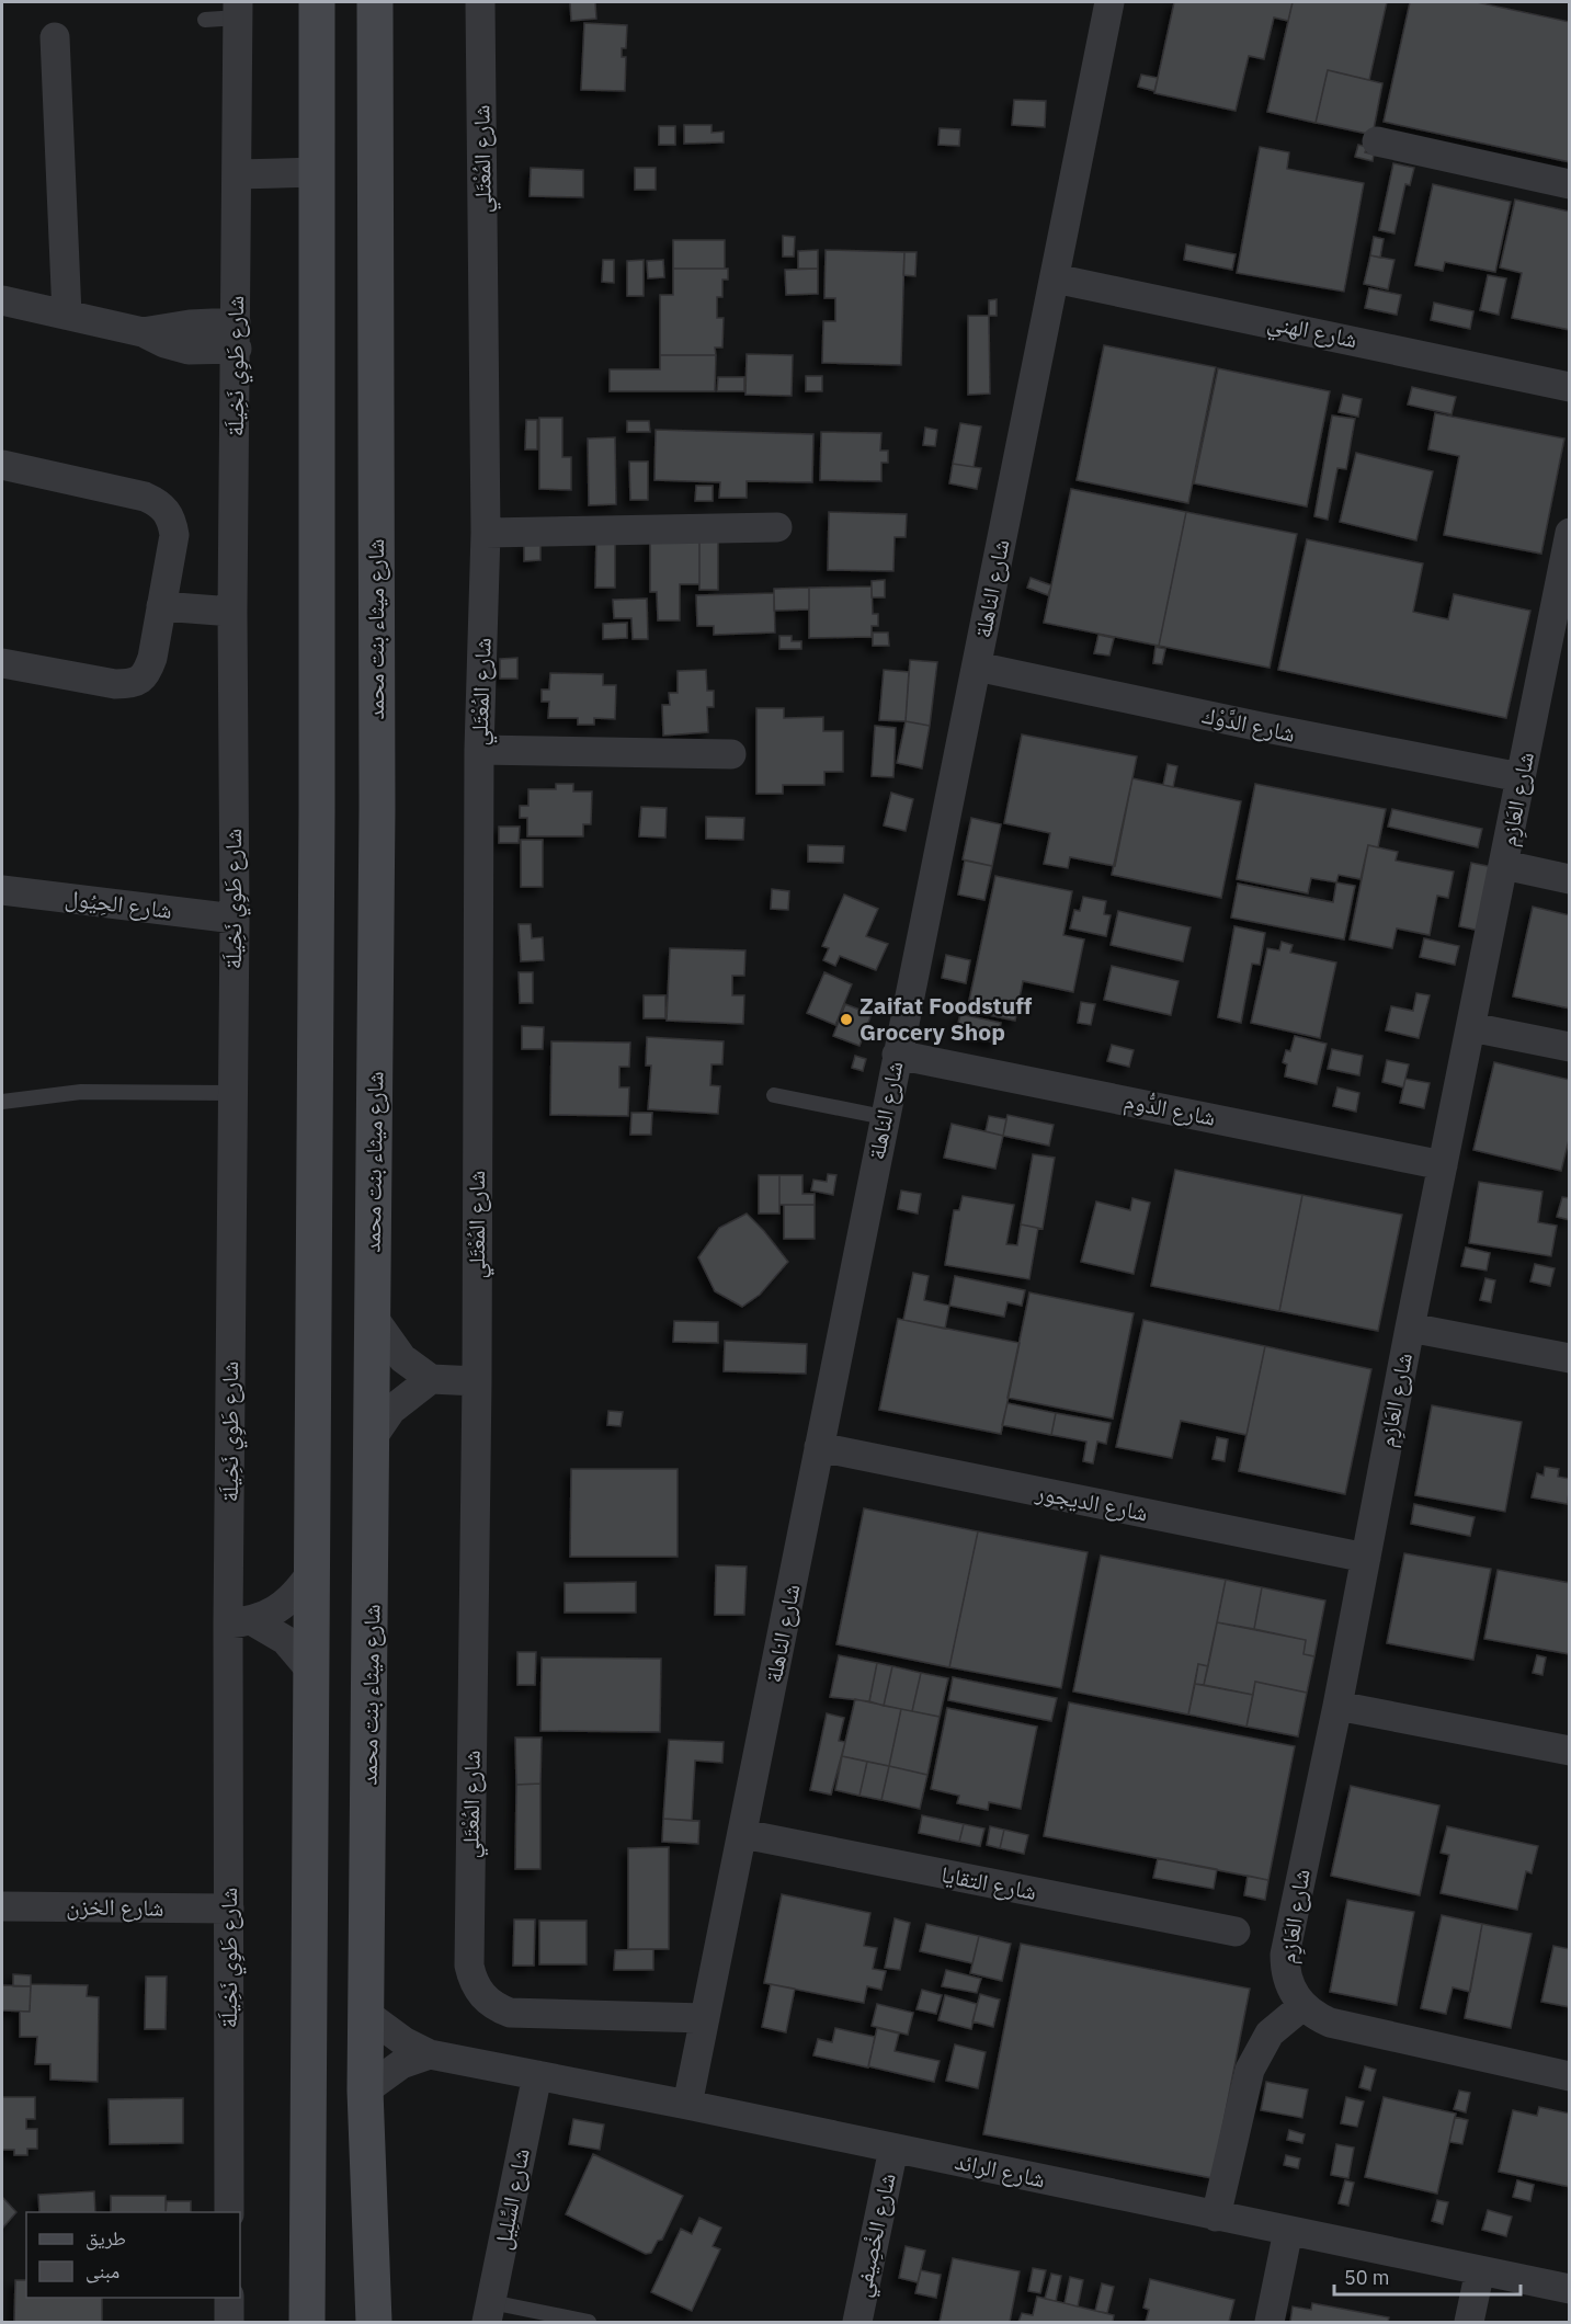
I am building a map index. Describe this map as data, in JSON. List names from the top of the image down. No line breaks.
{"streets":{"main road":["شارع ميثاء بنت محمد"],"street":["شارع المُعْتَلي","شارع الهني","شارع طَوِي نَخِيلَة","شارع الناهلة","شارع الدَّوْك","شارع العَازِم","شارع الحِيُول","شارع الدُّوم","شارع الديجور","شارع التقايا","شارع الخزن","شارع الرائد","شارع السِّلِيل","شارع الخْصِيفي"]},"crossings":[["شارع المُعْتَلي","شارع الناهلة"],["شارع الهني","شارع الناهلة"],["شارع طَوِي نَخِيلَة","شارع الحِيُول"],["شارع طَوِي نَخِيلَة","شارع الخزن"],["شارع الناهلة","شارع الدَّوْك"],["شارع الناهلة","شارع الدُّوم"],["شارع الناهلة","شارع الديجور"],["شارع الناهلة","شارع التقايا"],["شارع الناهلة","شارع الرائد"],["شارع ميثاء بنت محمد","شارع الرائد"],["شارع الدَّوْك","شارع العَازِم"],["شارع العَازِم","شارع الدُّوم"],["شارع العَازِم","شارع الديجور"],["شارع الرائد","شارع السِّلِيل"],["شارع الرائد","شارع الخْصِيفي"]],"places":["Zaifat Foodstuff Grocery Shop"],"legend":["طريق","مبنى"],"scale_bar":"50 m"}
